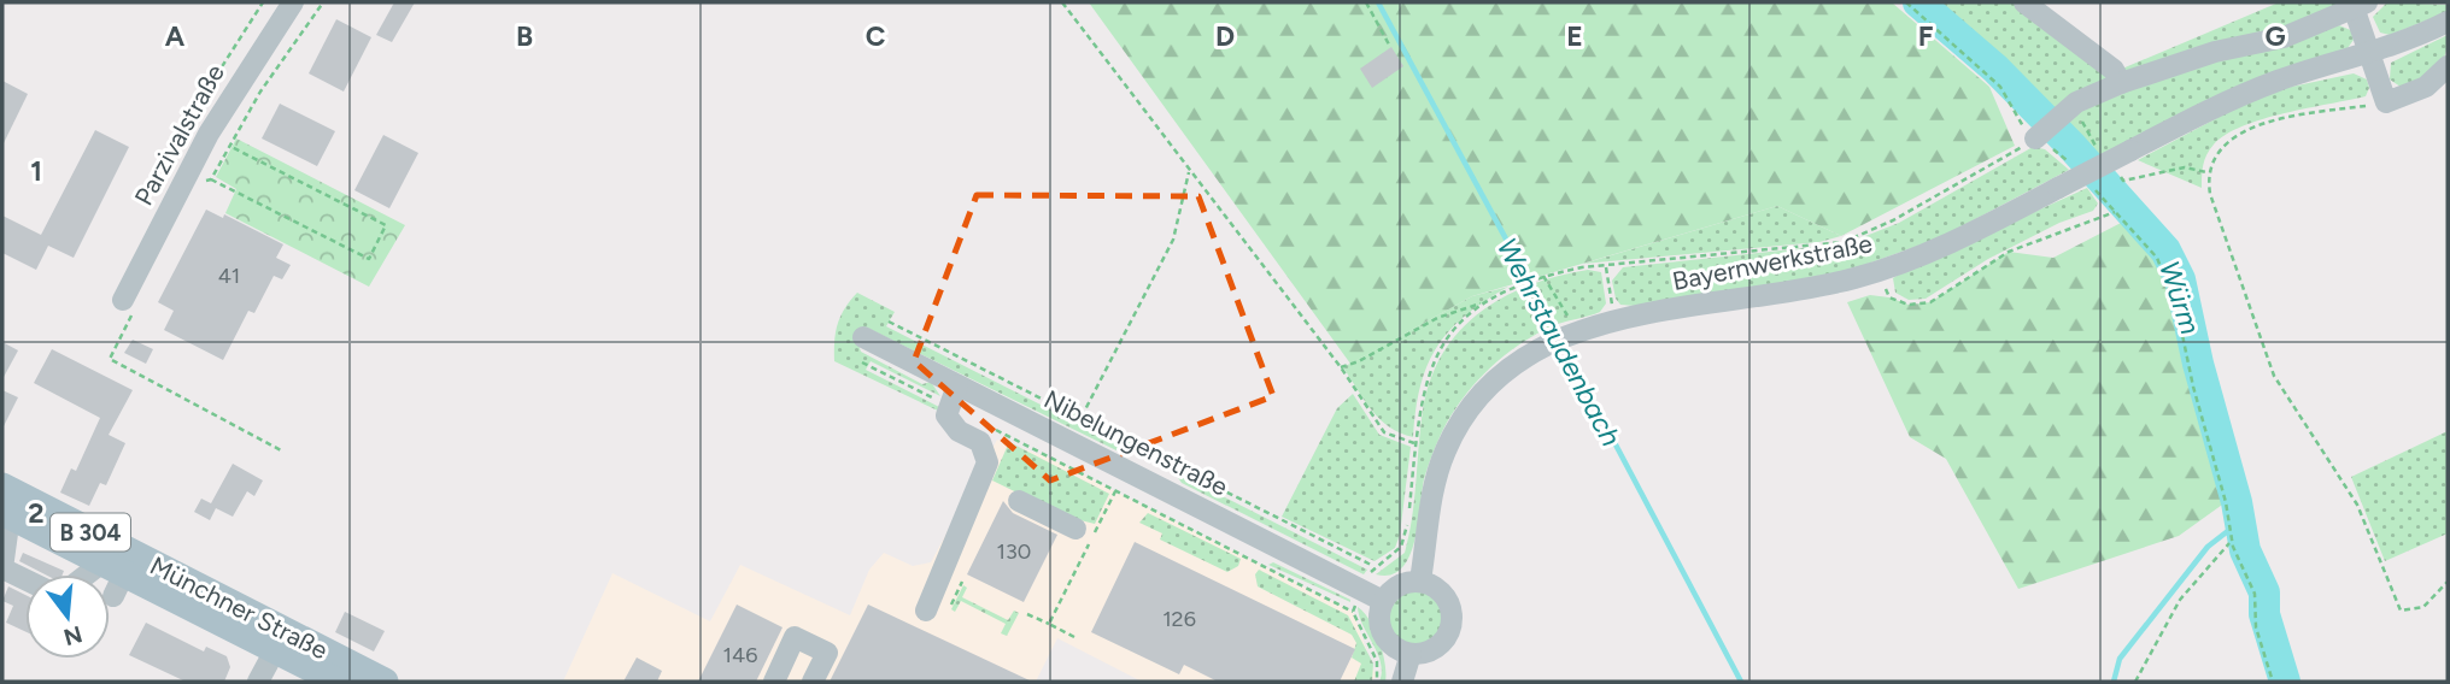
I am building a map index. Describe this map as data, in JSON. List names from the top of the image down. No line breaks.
{"streets":{"main road":["B 304","Münchner Straße"],"street":["Parzivalstraße","Bayernwerkstraße","Nibelungenstraße"]},"crossings":[["Bayernwerkstraße","Nibelungenstraße"]],"water":["Würm","Wehrstaudenbach"],"house_numbers":["41","130","126","146"],"north":"bottom","grid":{"columns":["A","B","C","D","E","F","G"],"rows":["1","2"]}}
